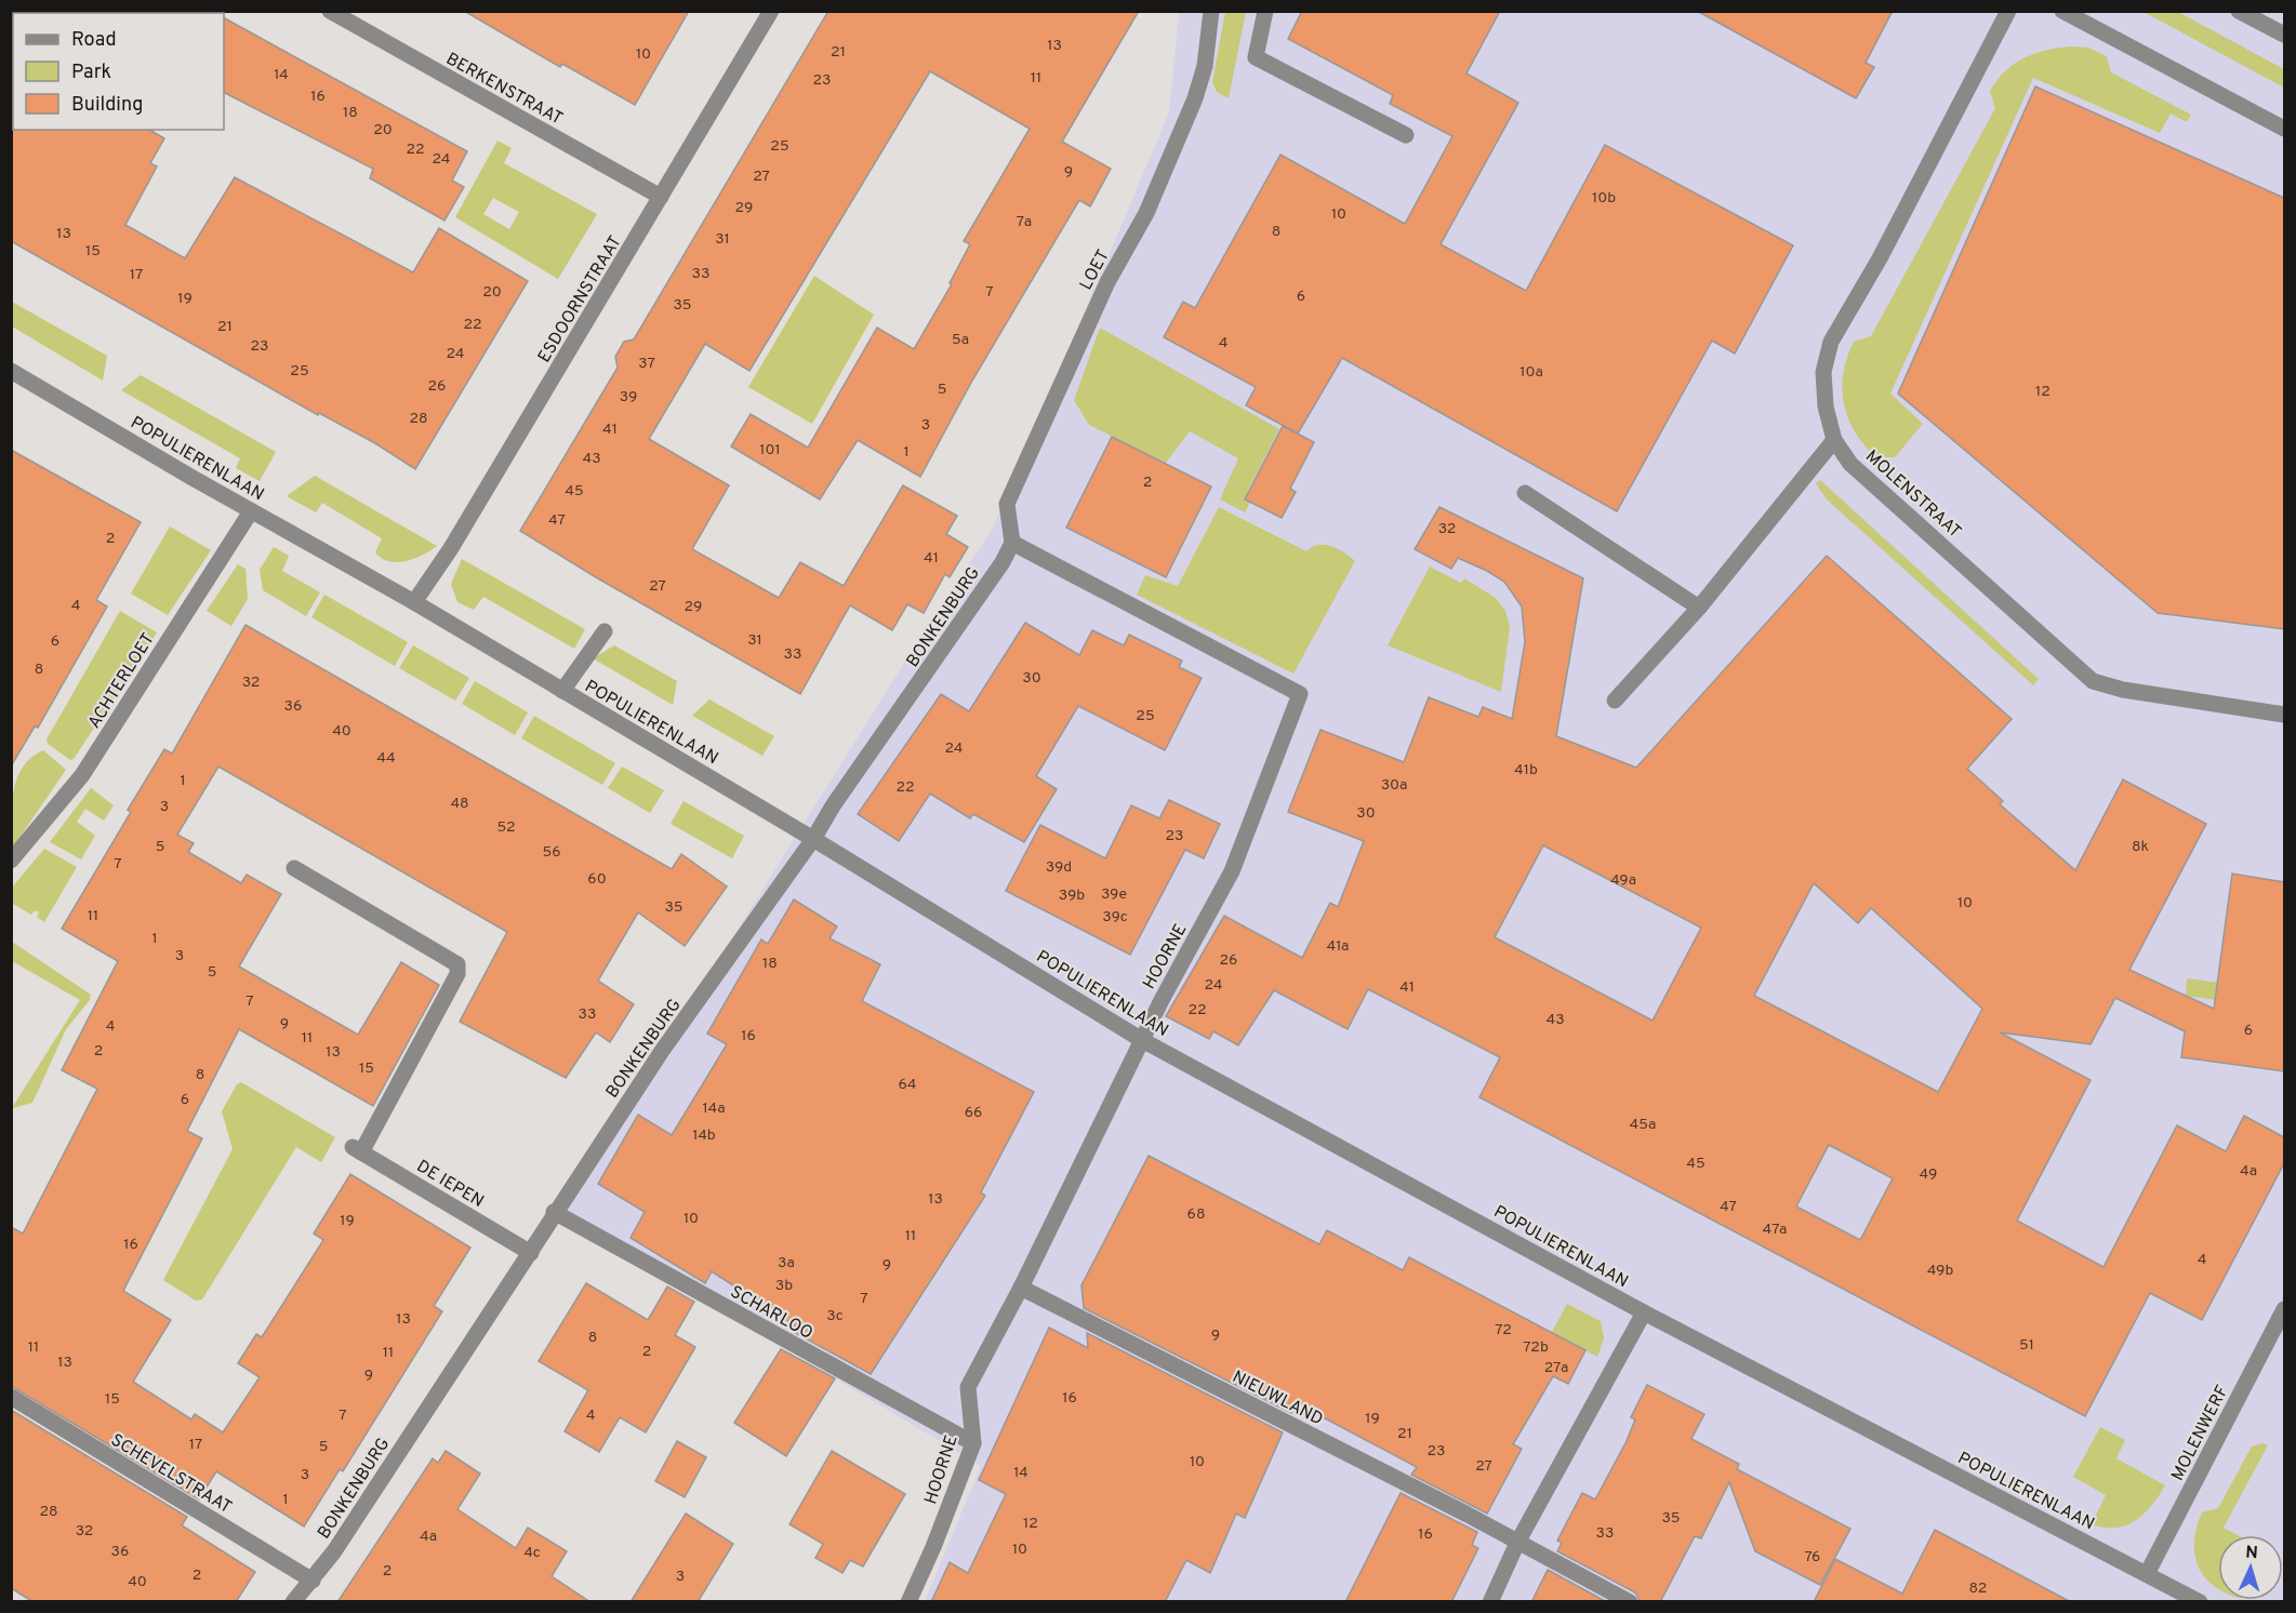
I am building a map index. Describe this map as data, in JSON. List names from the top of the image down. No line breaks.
{"streets":{"street":["BERKENSTRAAT","LOET","ESDOORNSTRAAT","POPULIERENLAAN","MOLENSTRAAT","BONKENBURG","ACHTERLOET","HOORNE","DE IEPEN","SCHARLOO","NIEUWLAND","MOLENWERF","SCHEVELSTRAAT"]},"crossings":[["BERKENSTRAAT","ESDOORNSTRAAT"],["LOET","BONKENBURG"],["LOET","HOORNE"],["ESDOORNSTRAAT","POPULIERENLAAN"],["POPULIERENLAAN","BONKENBURG"],["POPULIERENLAAN","ACHTERLOET"],["POPULIERENLAAN","HOORNE"],["POPULIERENLAAN","MOLENWERF"],["BONKENBURG","HOORNE"],["BONKENBURG","DE IEPEN"],["BONKENBURG","SCHARLOO"],["BONKENBURG","SCHEVELSTRAAT"],["HOORNE","SCHARLOO"],["HOORNE","NIEUWLAND"]],"house_numbers":["13","21","10","14","11","23","16","18","20","25","22","24","9","27","10b","29","10","7a","8","13","31","15","33","17","20","7","6","19","35","22","21","5a","4","23","24","37","25","10a","26","5","12","39","28","3","41","101","1","43","2","45","47","32","2","41","27","4","29","31","6","33","8","30","32","36","25","40","24","44","41b","1","30a","22","48","3","30","52","23","5","8k","56","7","39d","60","49a","39e","39b","10","35","11","39c","1","41a","3","26","18","5","24","41","7","22","33","43","9","4","6","16","11","2","13","15","8","64","6","14a","66","45a","14b","45","4a","49","13","47","68","10","19","47a","11","16","4","3a","9","49b","3b","7","3c","13","72","9","8","51","11","72b","2","11","13","27a","9","16","15","7","4","19","21","17","5","23","10","27","14","3","1","28","35","12","32","33","16","4a","10","36","4c","76","2","2","3","40","82"],"legend":["Road","Park","Building"],"north":"top"}
